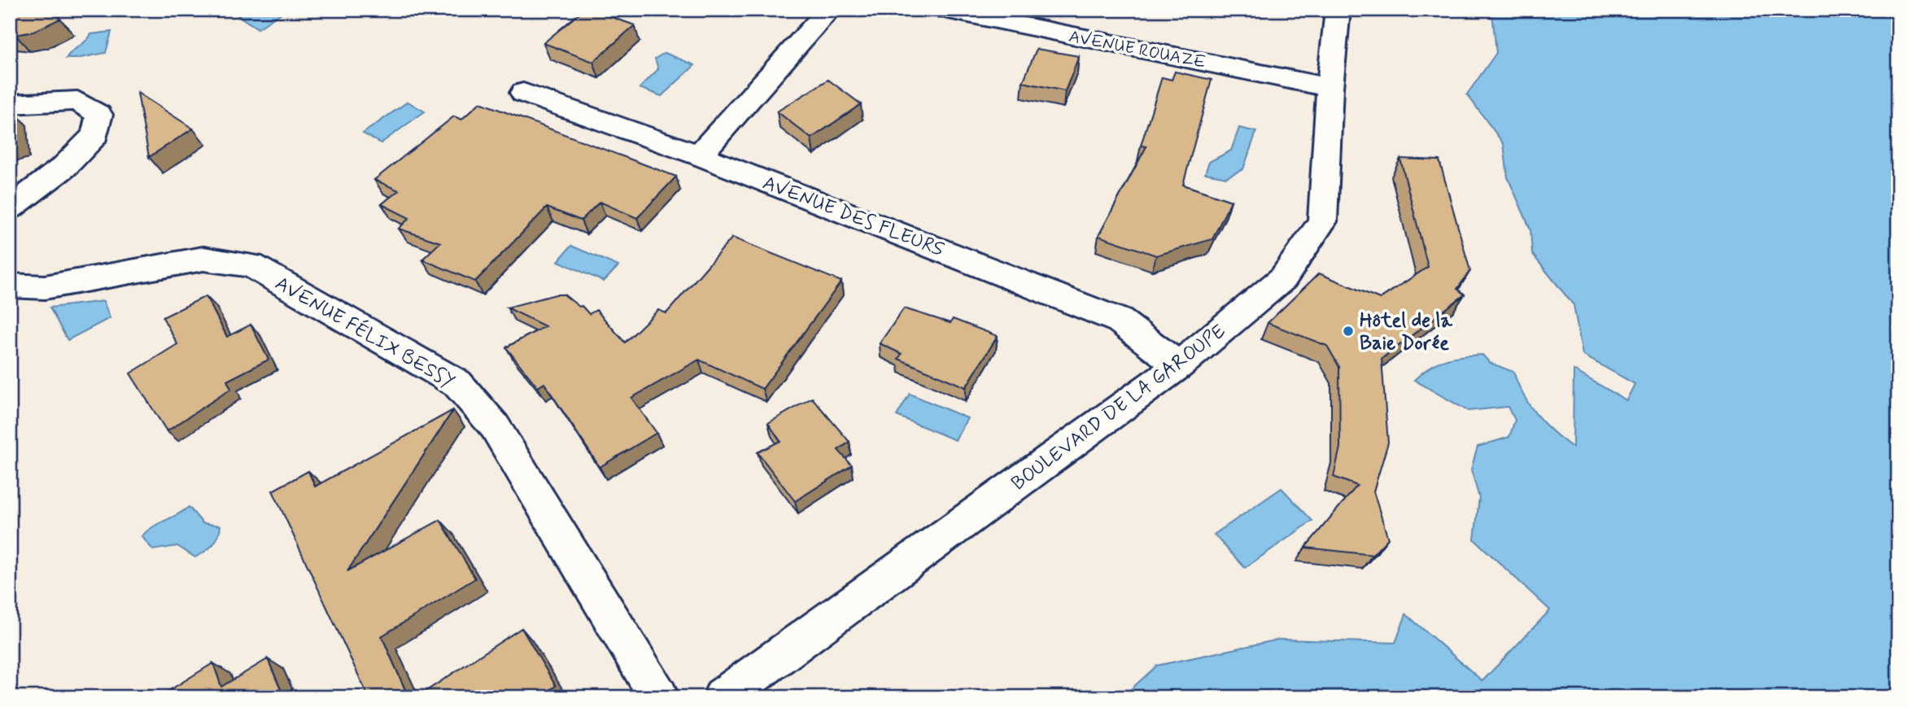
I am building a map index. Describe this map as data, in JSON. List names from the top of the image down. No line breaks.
{"streets":{"street":["AVENUE ROUAZE","AVENUE DES FLEURS","AVENUE FÉLIX BESSY","BOULEVARD DE LA GAROUPE"]},"crossings":[["AVENUE ROUAZE","BOULEVARD DE LA GAROUPE"],["AVENUE DES FLEURS","BOULEVARD DE LA GAROUPE"]],"places":["Hôtel de la Baie Dorée"]}
